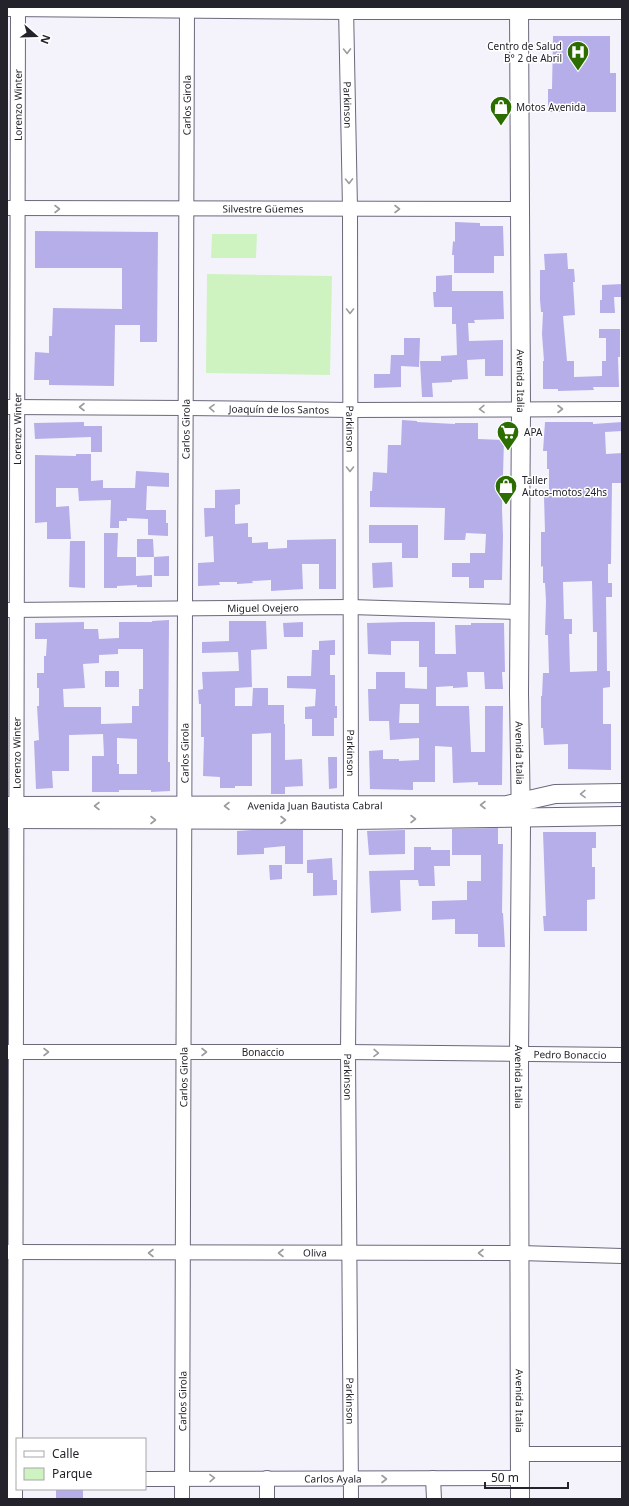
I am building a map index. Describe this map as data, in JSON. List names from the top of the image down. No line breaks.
{"streets":{"main road":["Avenida Italia","Avenida Juan Bautista Cabral"],"street":["Lorenzo Winter","Carlos Girola","Parkinson","Silvestre Güemes","Joaquín de los Santos","Miguel Ovejero","Bonaccio","Pedro Bonaccio","Oliva","Carlos Ayala"]},"crossings":[["Lorenzo Winter","Silvestre Güemes"],["Lorenzo Winter","Joaquín de los Santos"],["Lorenzo Winter","Miguel Ovejero"],["Lorenzo Winter","Avenida Juan Bautista Cabral"],["Lorenzo Winter","Bonaccio"],["Lorenzo Winter","Oliva"],["Carlos Girola","Silvestre Güemes"],["Carlos Girola","Joaquín de los Santos"],["Carlos Girola","Miguel Ovejero"],["Carlos Girola","Avenida Juan Bautista Cabral"],["Carlos Girola","Bonaccio"],["Carlos Girola","Oliva"],["Carlos Girola","Carlos Ayala"],["Parkinson","Silvestre Güemes"],["Parkinson","Joaquín de los Santos"],["Parkinson","Miguel Ovejero"],["Parkinson","Avenida Juan Bautista Cabral"],["Parkinson","Bonaccio"],["Parkinson","Oliva"],["Parkinson","Carlos Ayala"],["Silvestre Güemes","Avenida Italia"],["Avenida Italia","Joaquín de los Santos"],["Avenida Italia","Miguel Ovejero"],["Avenida Italia","Avenida Juan Bautista Cabral"],["Avenida Italia","Bonaccio"],["Avenida Italia","Pedro Bonaccio"],["Avenida Italia","Oliva"],["Avenida Italia","Carlos Ayala"],["Bonaccio","Pedro Bonaccio"]],"one_way":["Parkinson","Silvestre Güemes","Bonaccio","Oliva","Carlos Ayala"],"places":{"hospital":["Centro de Salud B° 2 de Abril"],"shop":["Motos Avenida","Taller Autos-motos 24hs"],"supermarket":["APA"]},"legend":["Calle","Parque"],"scale_bar":"50 m","north":"right"}
